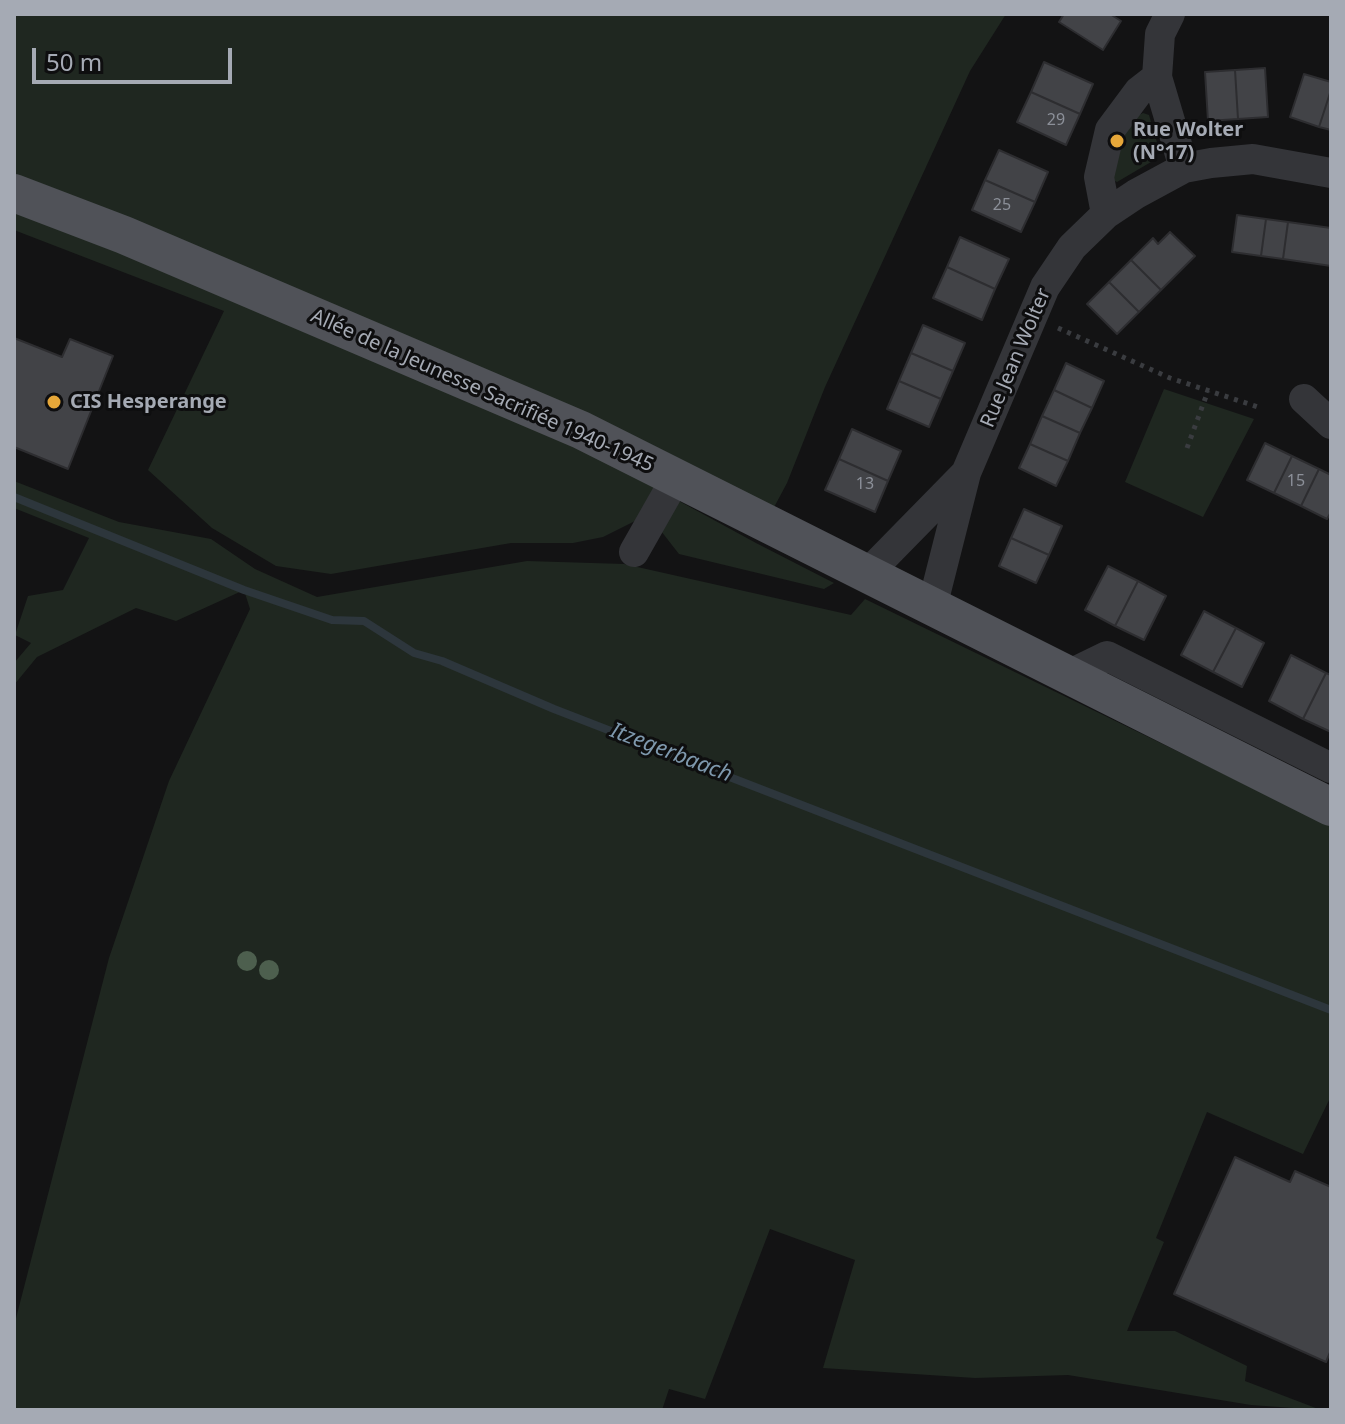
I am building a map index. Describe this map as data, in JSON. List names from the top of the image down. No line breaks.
{"streets":{"main road":["Allée de la Jeunesse Sacrifiée 1940-1945"],"street":["Rue Jean Wolter"]},"crossings":[["Rue Jean Wolter","Allée de la Jeunesse Sacrifiée 1940-1945"]],"water":["Itzegerbaach"],"places":["Rue Wolter (N°17)","CIS Hesperange"],"house_numbers":["29","25","15","13"],"scale_bar":"50 m"}
